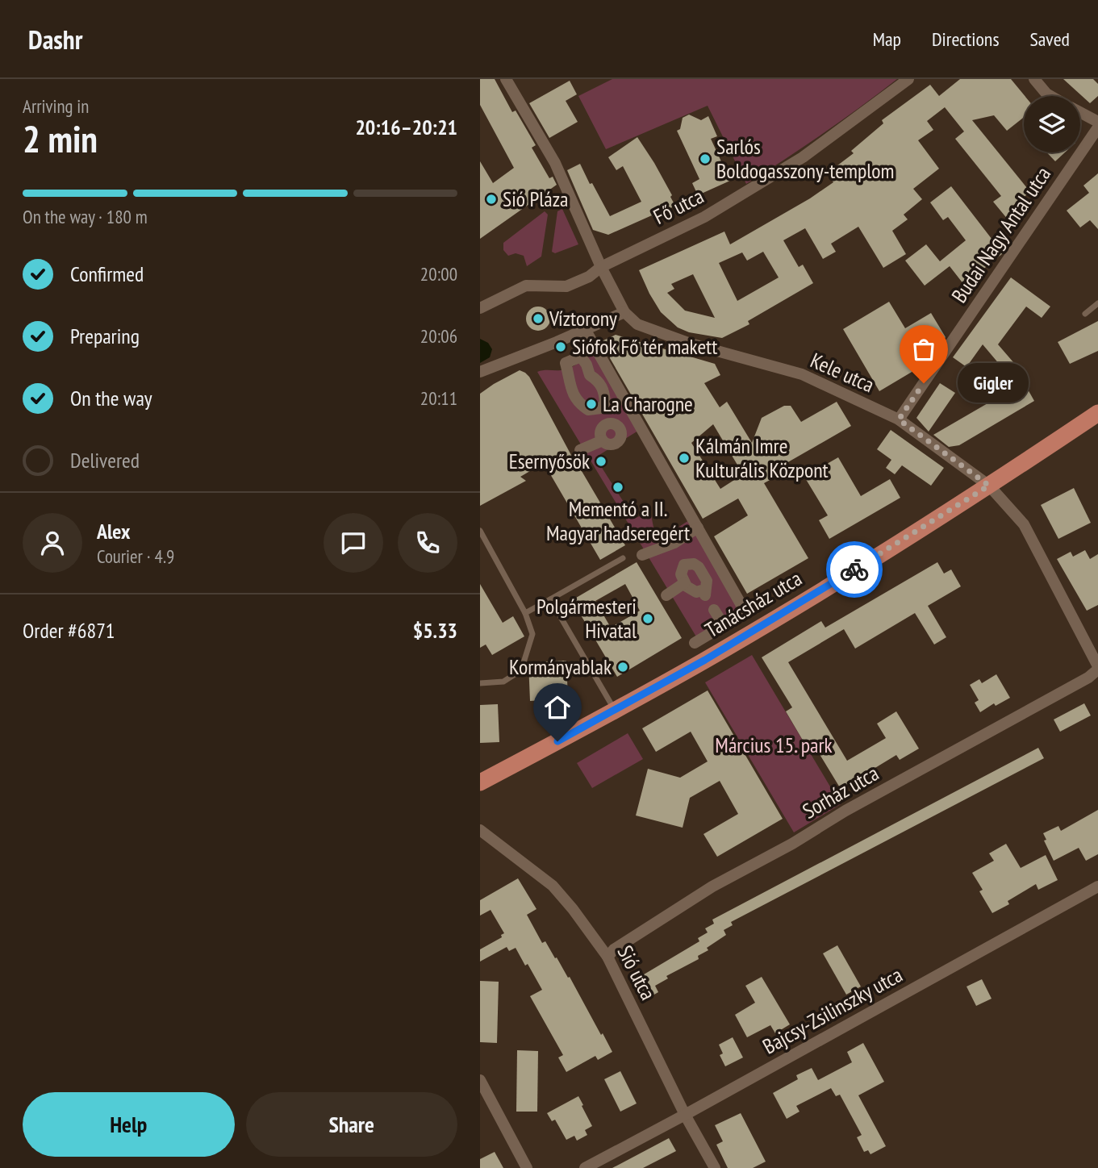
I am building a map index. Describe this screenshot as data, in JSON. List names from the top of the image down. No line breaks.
{"streets":{"main road":["Tanácsház utca"],"street":["Fő utca","Budai Nagy Antal utca","Kele utca","Sorház utca","Sió utca","Bajcsy-Zsilinszky utca"]},"crossings":[["Budai Nagy Antal utca","Kele utca"],["Kele utca","Tanácsház utca"],["Kele utca","Sorház utca"],["Sorház utca","Sió utca"],["Sió utca","Bajcsy-Zsilinszky utca"]],"parks":["Március 15. park"],"places":["Sarlós Boldogasszony-templom","Sió Pláza","Víztorony","Siófok Fő tér makett","Gigler","La Charogne","Kálmán Imre Kulturális Központ","Esernyősök","Mementó a II. Magyar hadseregért","Polgármesteri Hivatal","Kormányablak"],"page":{"header":"Dashr","nav":["Map","Directions","Saved"],"heading":["2 min","Arriving in","20:16–20:21"],"panel":["Alex","Courier · 4.9","Order #6871","$5.33"],"bar":"On the way · 180 m","list":[["Confirmed","20:00"],["Preparing","20:06"],["On the way","20:11"],"Delivered"],"bubble":"Gigler","buttons":["Help","Share"]}}
